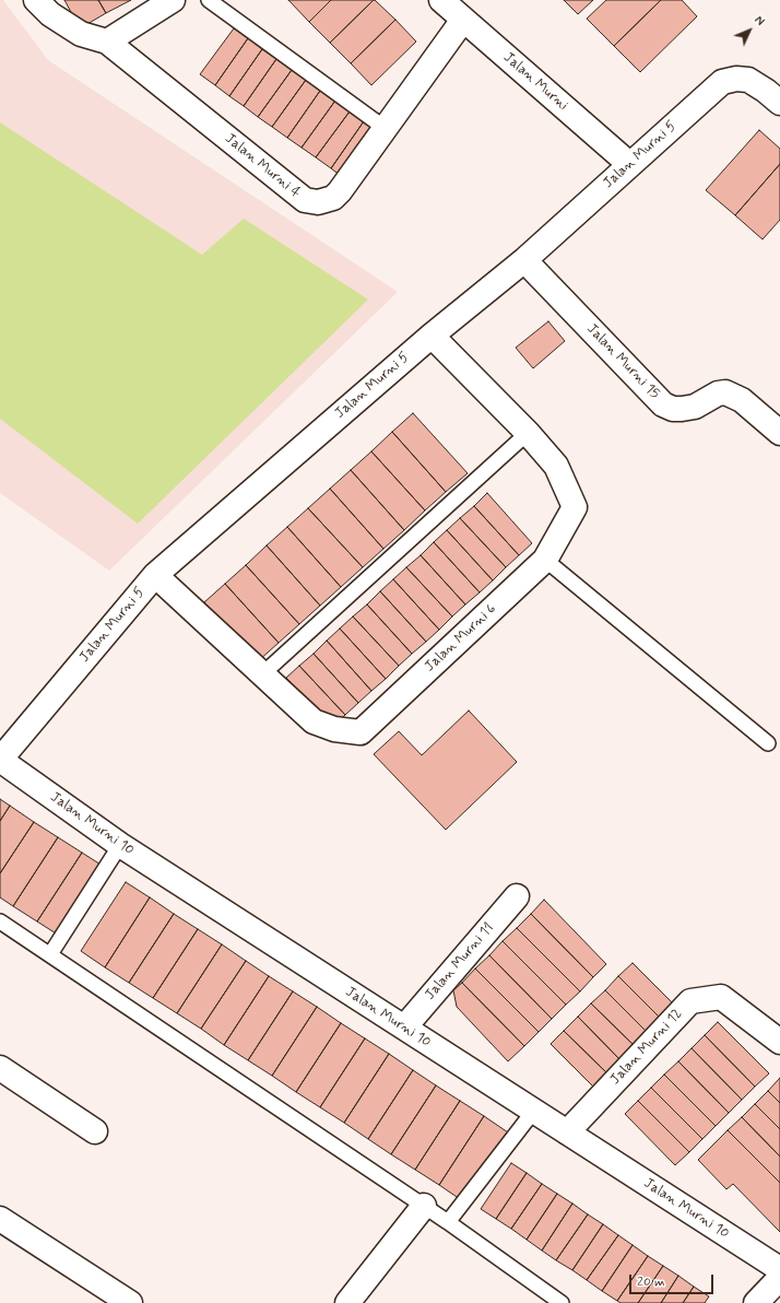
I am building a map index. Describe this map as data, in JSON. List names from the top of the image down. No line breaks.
{"streets":{"street":["Jalan Murni","Jalan Murni 5","Jalan Murni 4","Jalan Murni 15","Jalan Murni 6","Jalan Murni 10","Jalan Murni 11","Jalan Murni 12"]},"crossings":[["Jalan Murni","Jalan Murni 5"],["Jalan Murni","Jalan Murni 4"],["Jalan Murni 5","Jalan Murni 15"],["Jalan Murni 5","Jalan Murni 6"],["Jalan Murni 5","Jalan Murni 10"],["Jalan Murni 10","Jalan Murni 11"],["Jalan Murni 10","Jalan Murni 12"]],"scale_bar":"20 m","north":"top right"}
